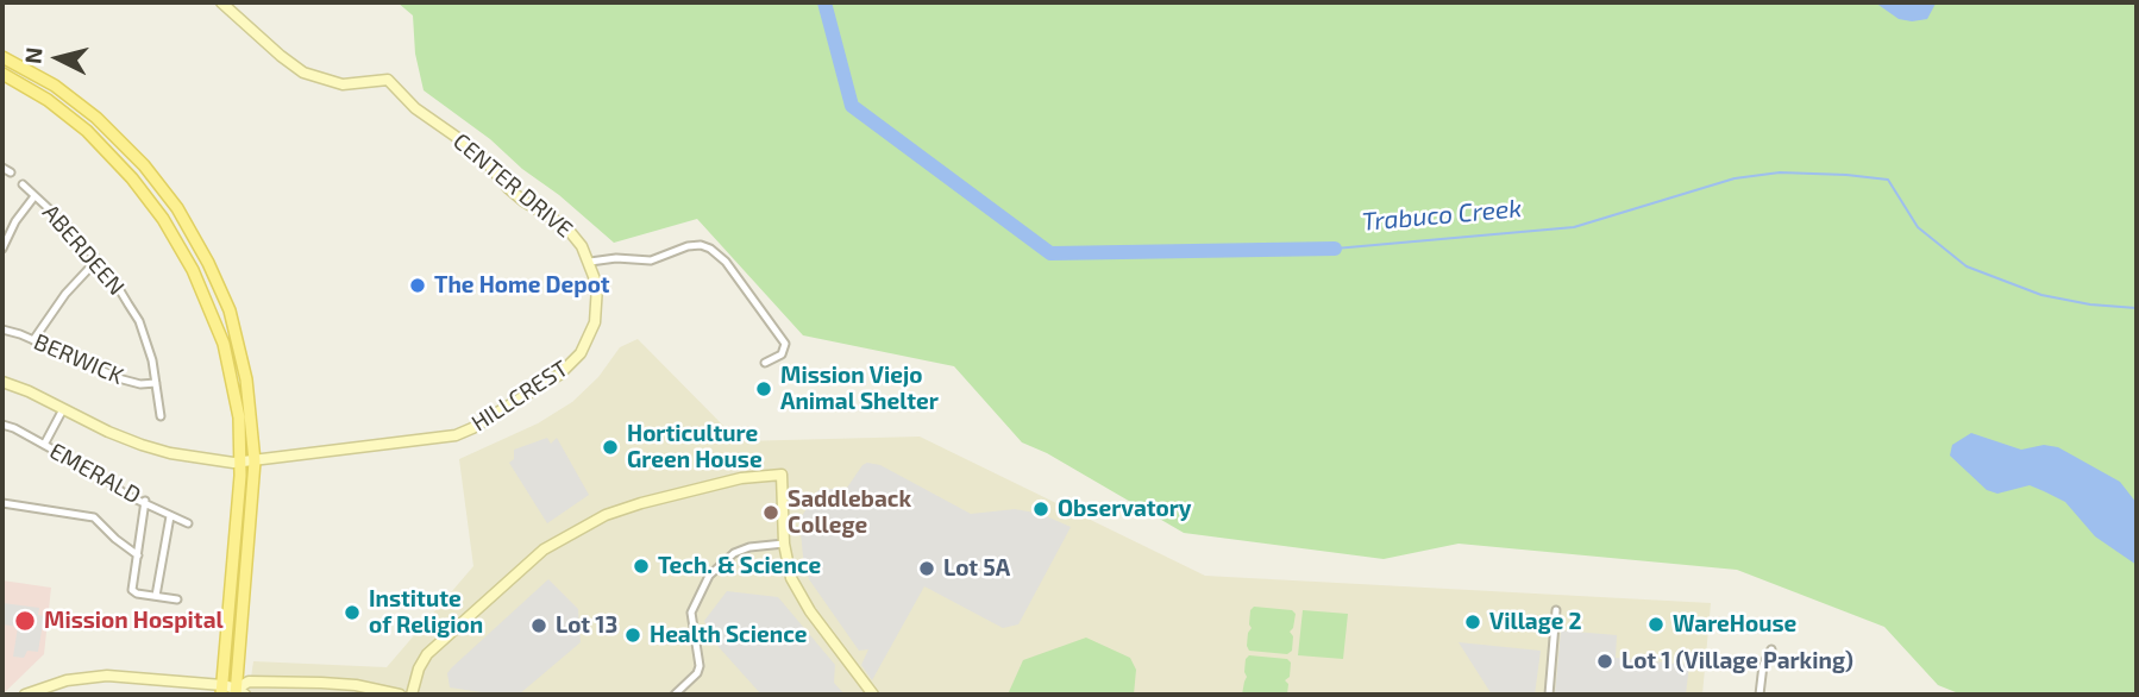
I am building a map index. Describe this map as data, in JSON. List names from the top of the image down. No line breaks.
{"streets":{"street":["CENTER DRIVE","ABERDEEN","BERWICK","HILLCREST","EMERALD"]},"crossings":[["CENTER DRIVE","HILLCREST"],["ABERDEEN","BERWICK"]],"water":["Trabuco Creek"],"places":["The Home Depot","Mission Viejo Animal Shelter","Horticulture Green House","Observatory","Saddleback College","Tech. & Science","Lot 5A","Institute of Religion","Mission Hospital","Village 2","WareHouse","Lot 13","Health Science","Lot 1 (Village Parking)"],"north":"left"}
